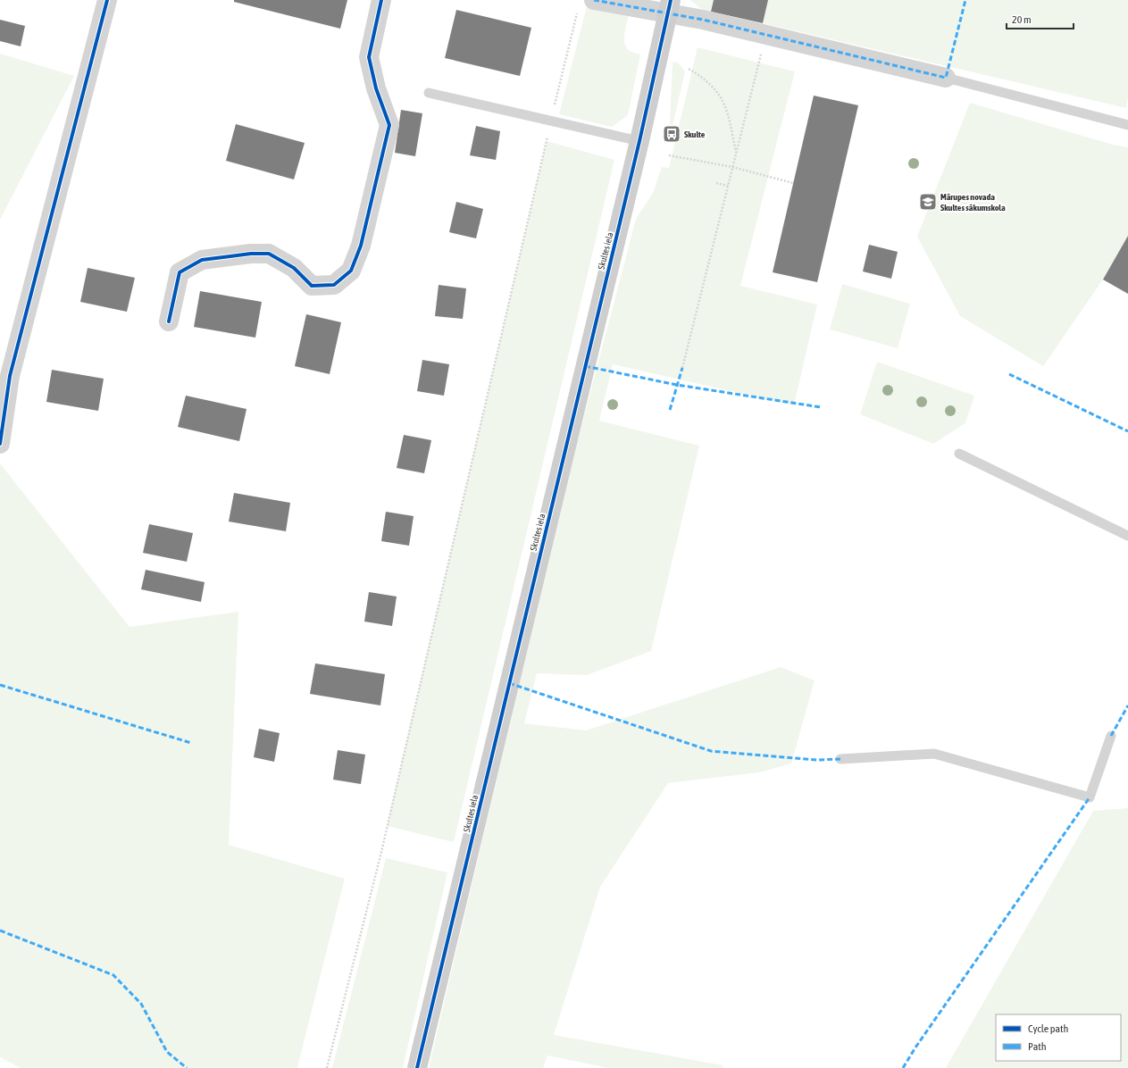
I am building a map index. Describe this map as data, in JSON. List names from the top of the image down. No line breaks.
{"streets":{"main road":["Skultes iela"]},"places":{"bus stop":["Skulte"],"school or university":["Mārupes novada Skultes sākumskola"]},"legend":["Cycle path","Path"],"scale_bar":"20 m"}
